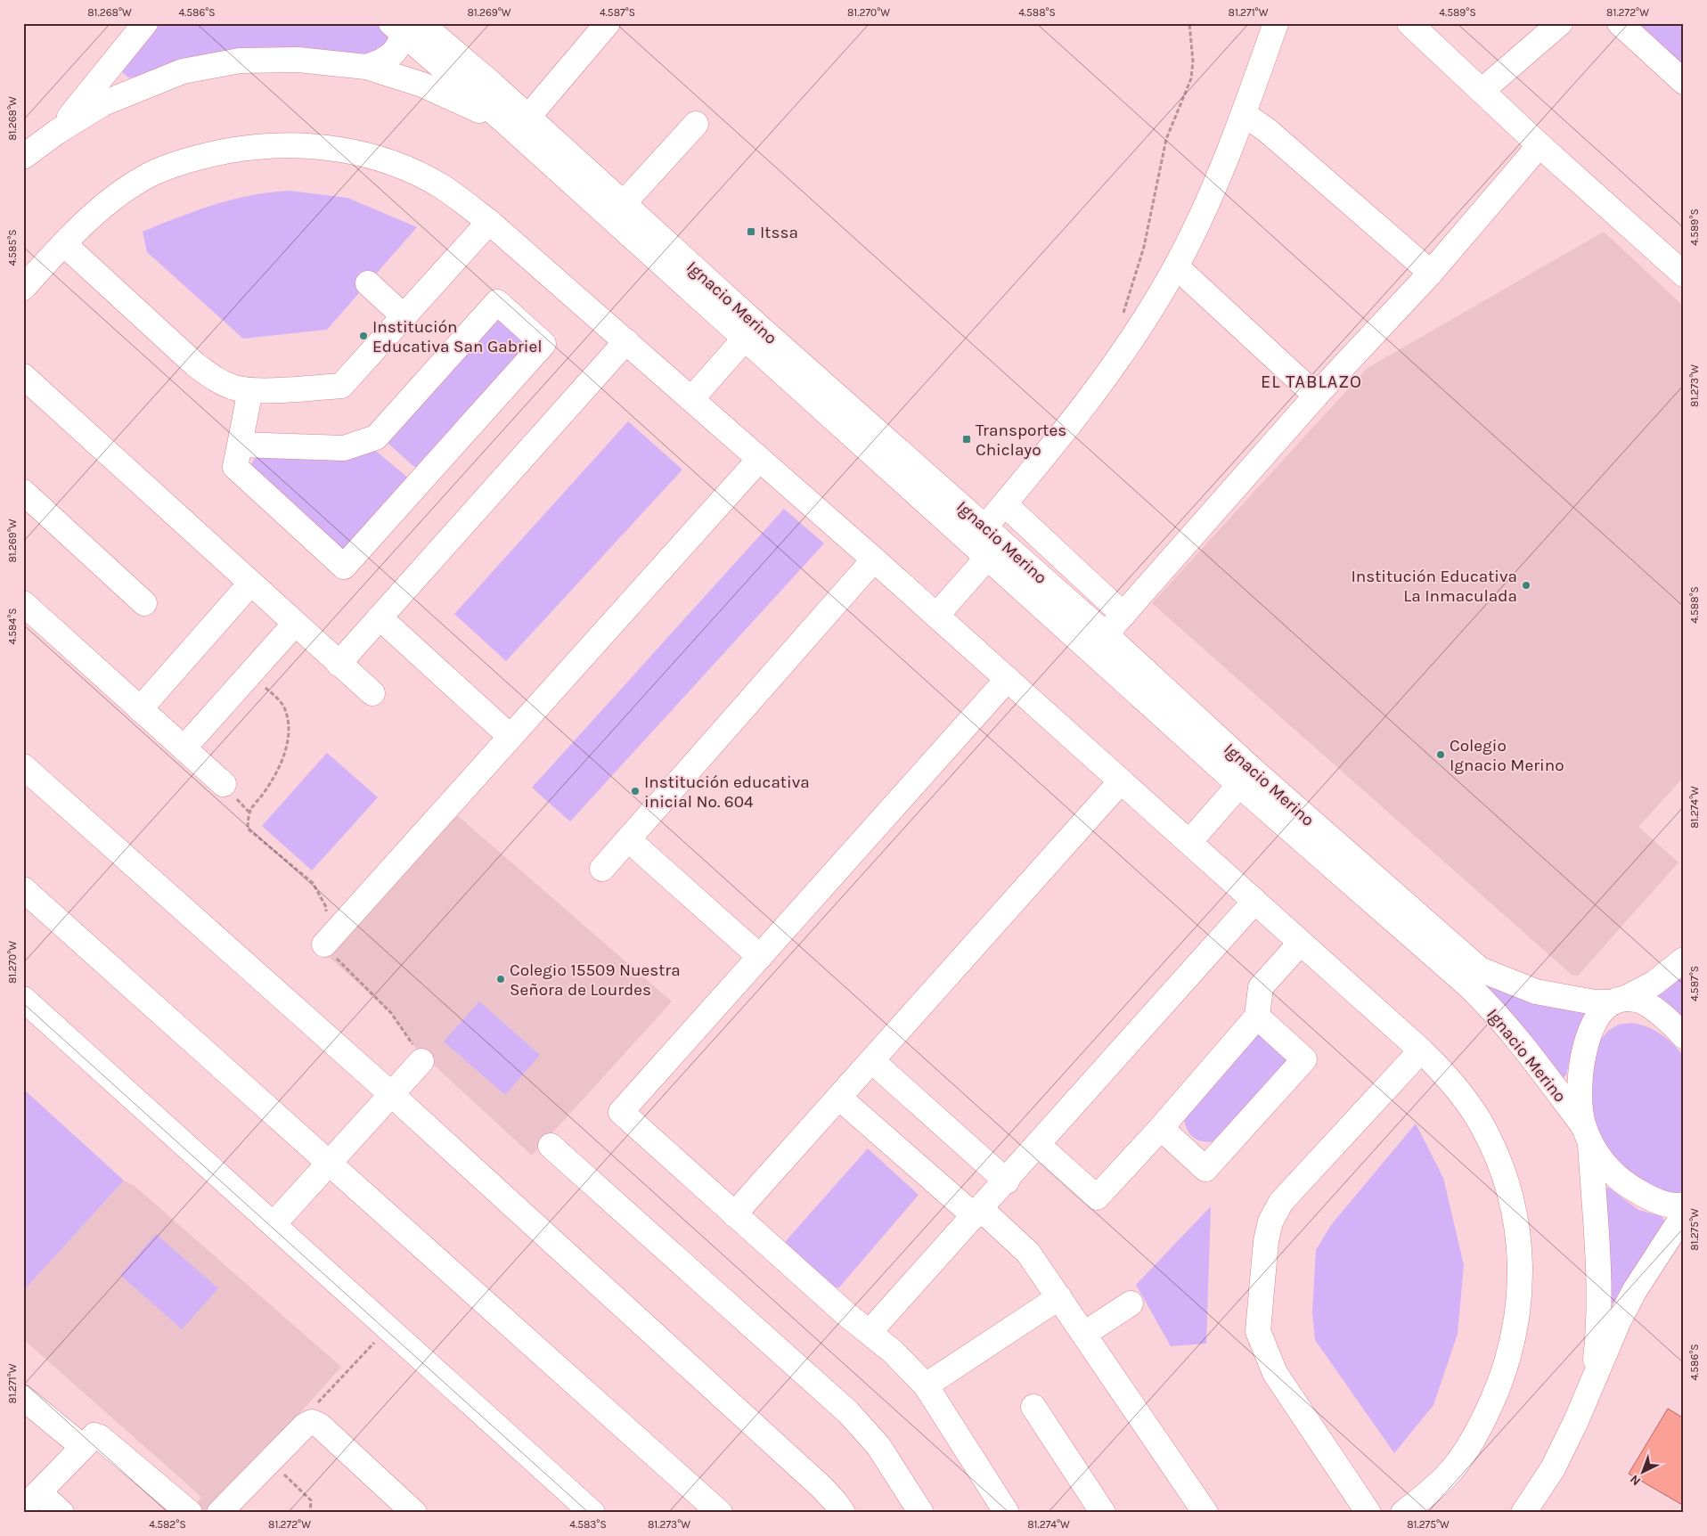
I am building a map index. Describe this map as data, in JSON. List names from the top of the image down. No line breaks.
{"streets":{"street":["Ignacio Merino"]},"districts":["EL TABLAZO"],"places":{"transit":["Itssa","Transportes Chiclayo"],"other":["Institución Educativa San Gabriel","Institución Educativa La Inmaculada","Colegio Ignacio Merino","Institución educativa inicial No. 604","Colegio 15509 Nuestra Señora de Lourdes"]},"north":"bottom left","coordinates":["81.268°W","4.586°S","81.269°W","4.587°S","81.270°W","4.588°S","81.271°W","4.589°S","81.272°W","4.585°S","81.273°W","4.584°S","81.274°W","81.275°W","4.582°S","4.583°S"]}
